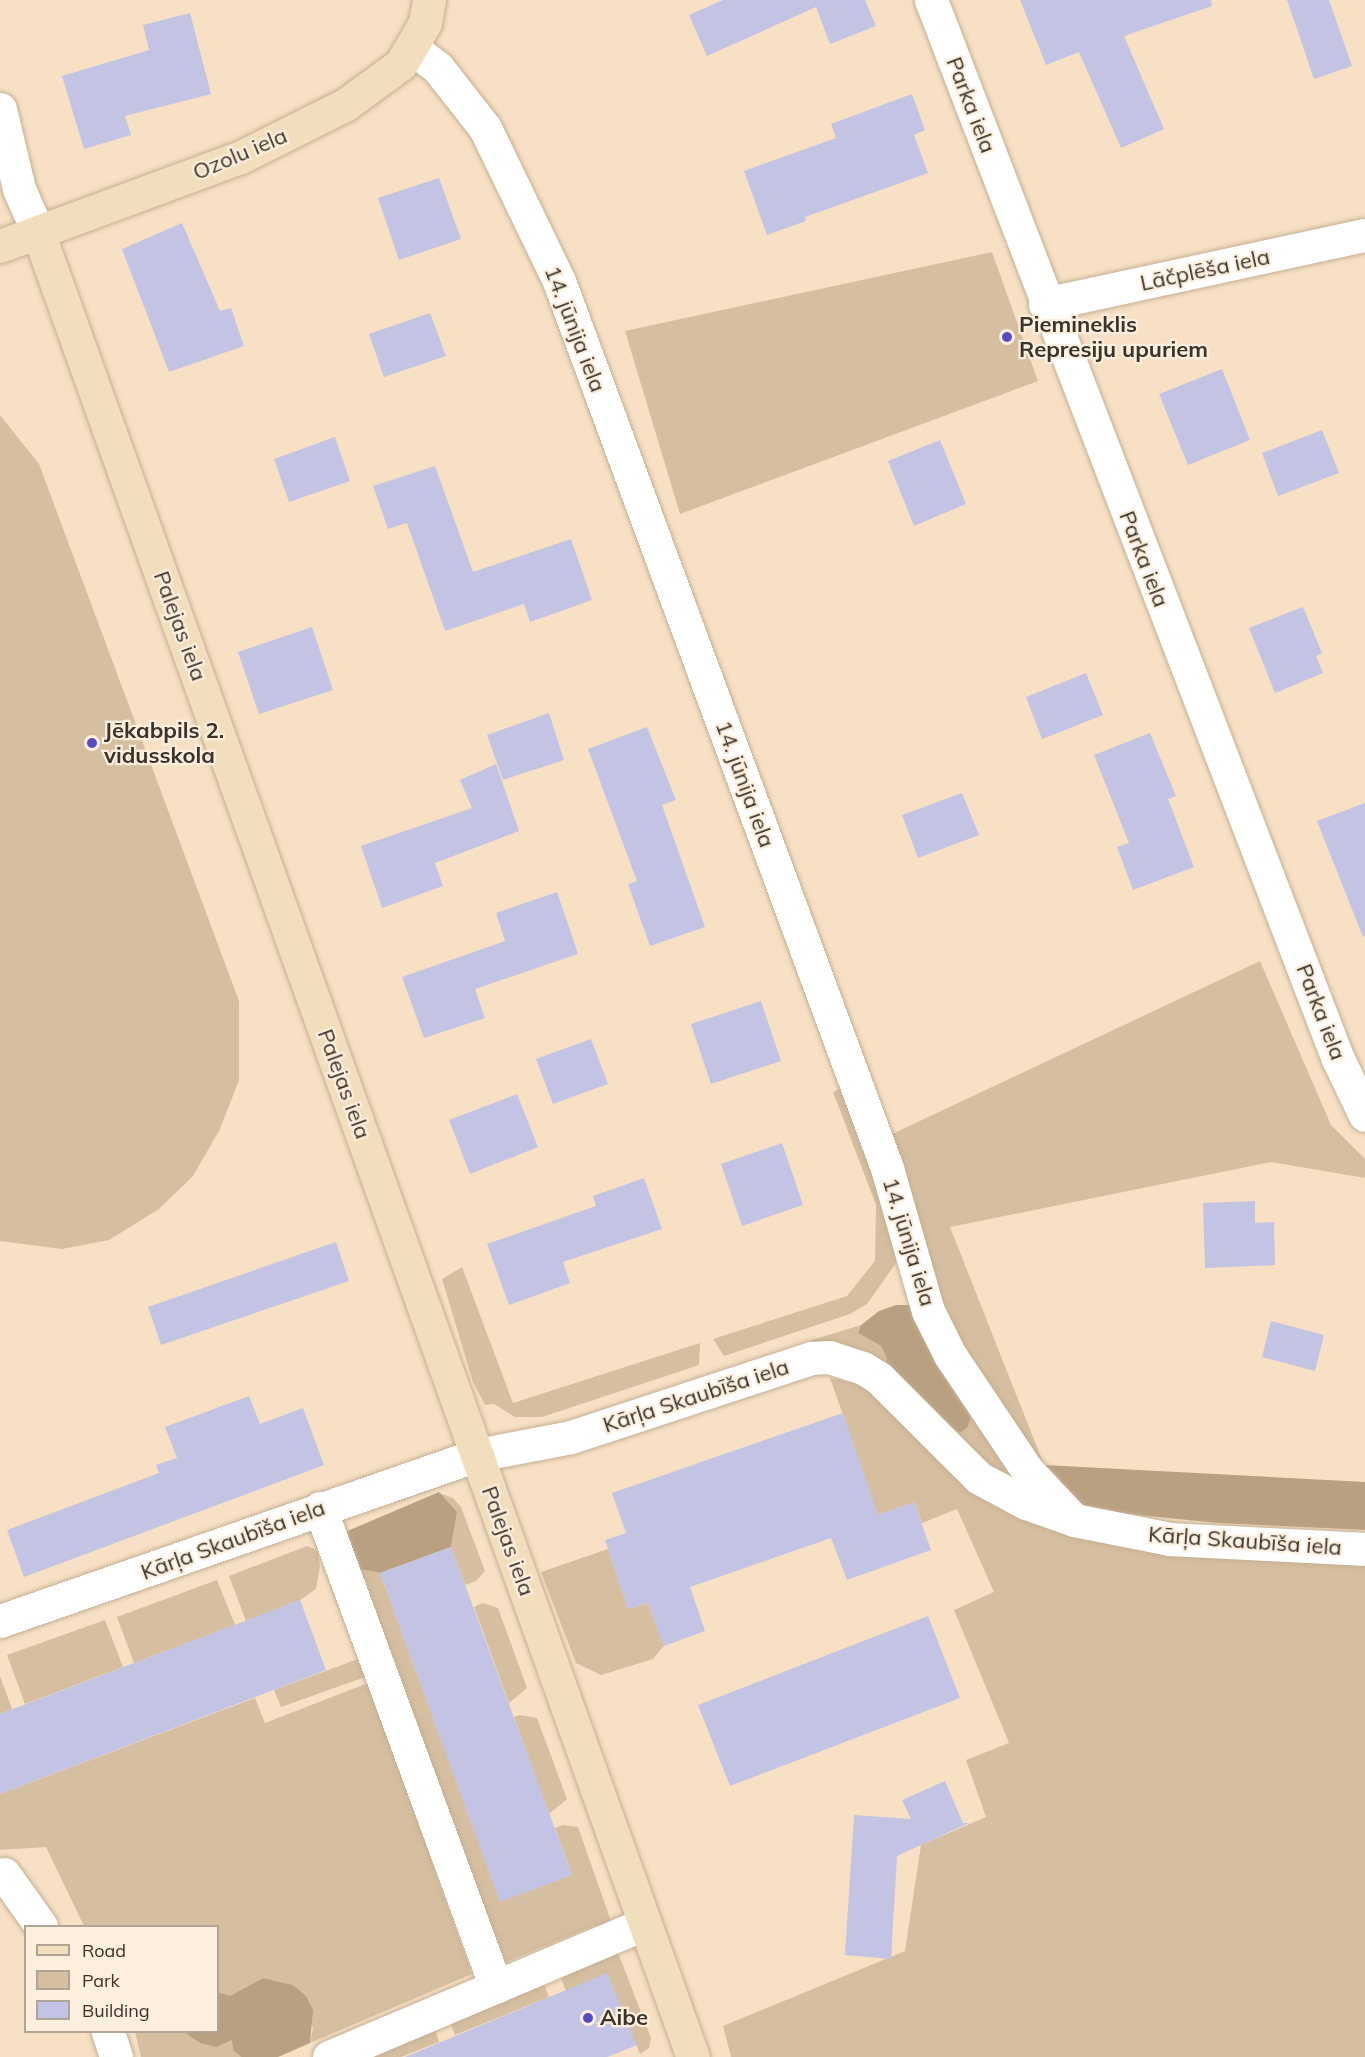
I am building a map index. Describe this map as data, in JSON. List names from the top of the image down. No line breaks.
{"streets":{"street":["Parka iela","Ozolu iela","Lāčplēša iela","14. jūnija iela","Palejas iela","Kārļa Skaubīša iela"]},"crossings":[["Parka iela","Lāčplēša iela"],["Ozolu iela","14. jūnija iela"],["Ozolu iela","Palejas iela"],["14. jūnija iela","Kārļa Skaubīša iela"],["Palejas iela","Kārļa Skaubīša iela"]],"places":["Piemineklis Represiju upuriem","Jēkabpils 2. vidusskola","Aibe"],"legend":["Road","Park","Building"]}
